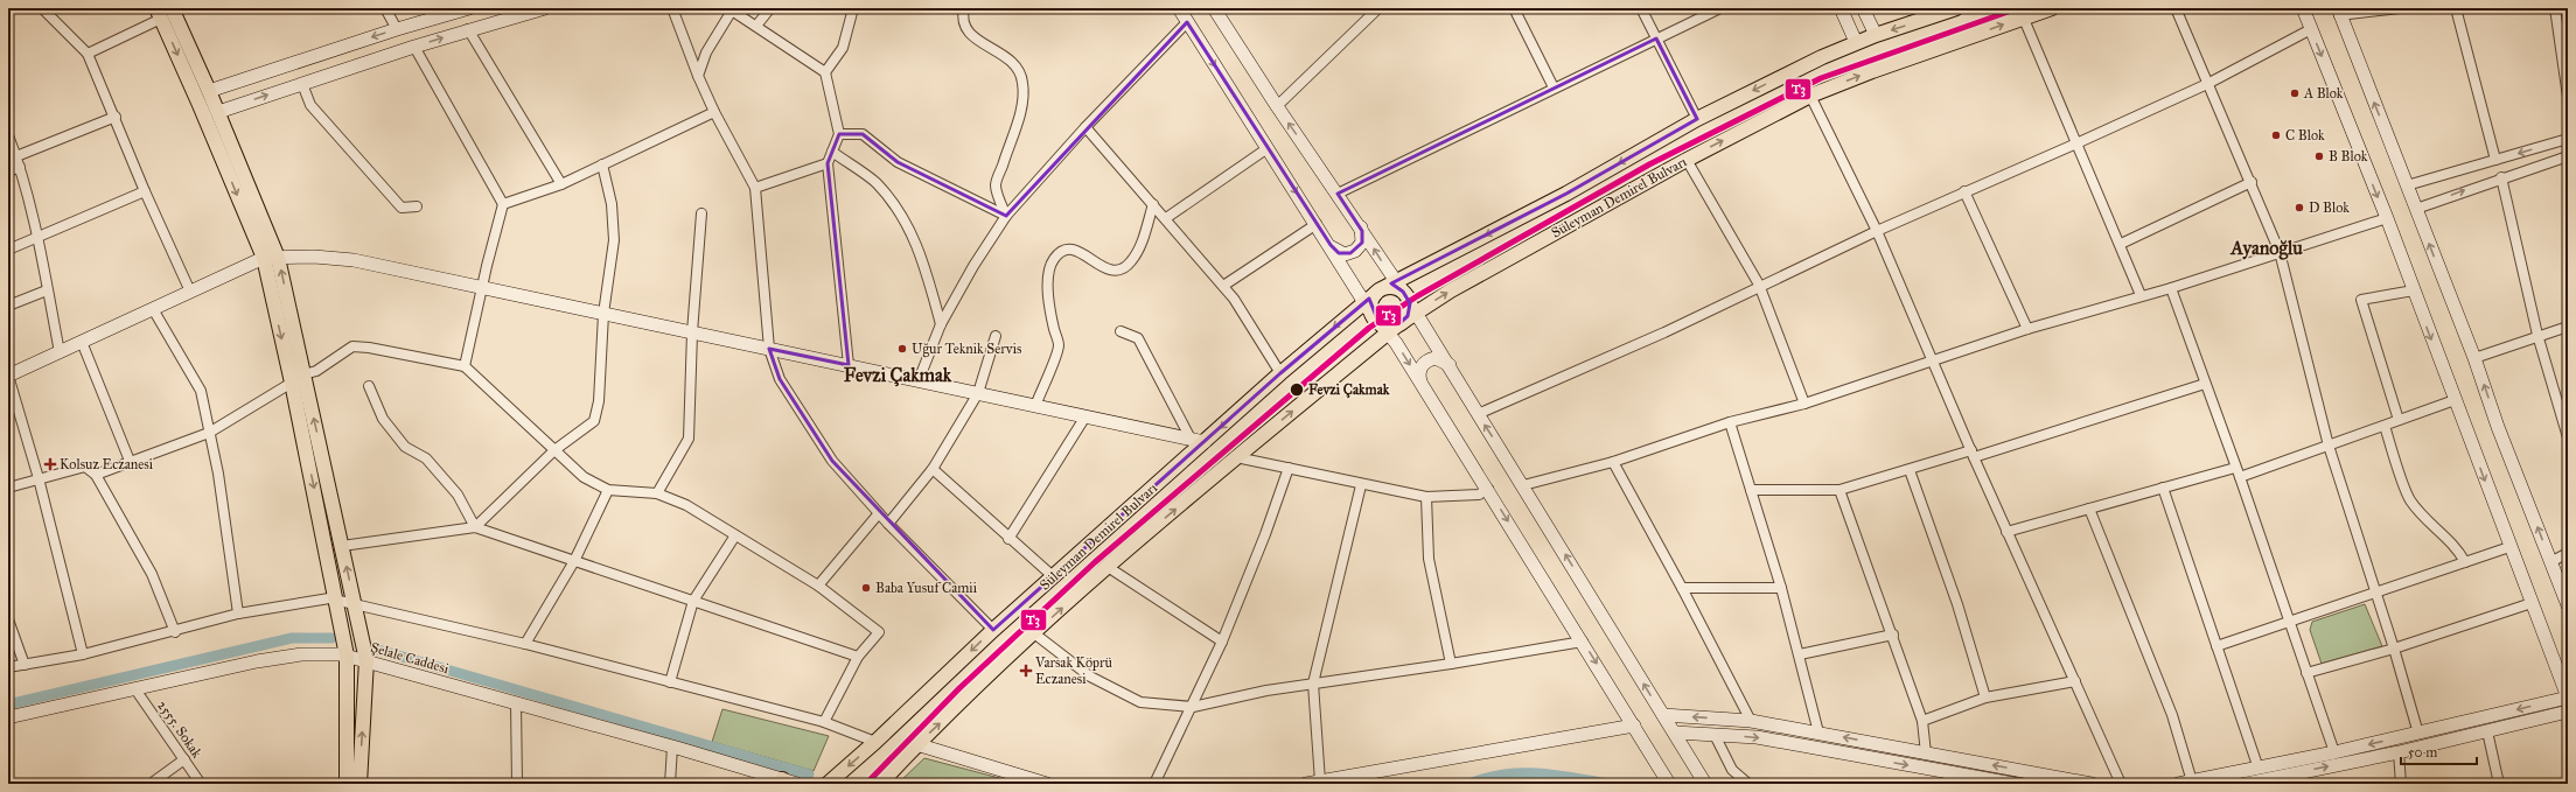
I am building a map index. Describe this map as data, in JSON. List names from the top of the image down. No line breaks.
{"streets":{"main road":["Süleyman Demirel Bulvarı"],"street":["Şelale Caddesi","2555. Sokak"]},"crossings":[["Şelale Caddesi","2555. Sokak"]],"districts":["Ayanoğlu","Fevzi Çakmak"],"places":{"other":["A Blok","C Blok","B Blok","D Blok","Uğur Teknik Servis","Fevzi Çakmak","Baba Yusuf Camii"],"health":["Kolsuz Eczanesi","Varsak Köprü Eczanesi"]},"lines":["transit line T3"],"scale_bar":"50 m"}
